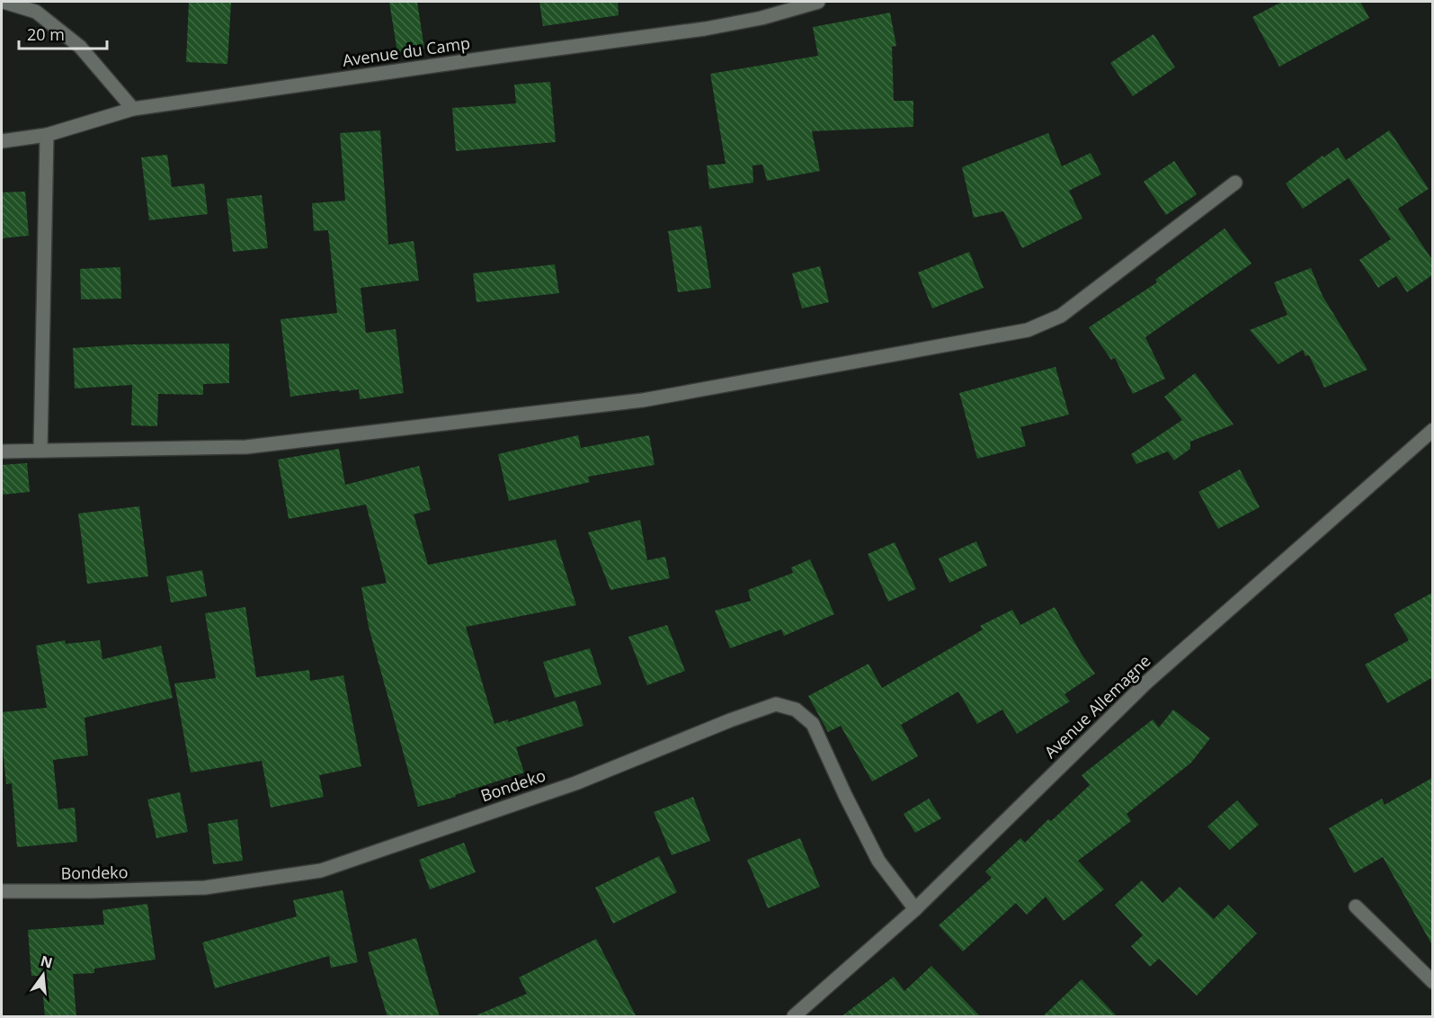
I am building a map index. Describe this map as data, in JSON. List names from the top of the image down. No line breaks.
{"streets":{"street":["Avenue du Camp","Avenue Allemagne","Bondeko"]},"crossings":[["Avenue Allemagne","Bondeko"]],"scale_bar":"20 m","north":"top"}
